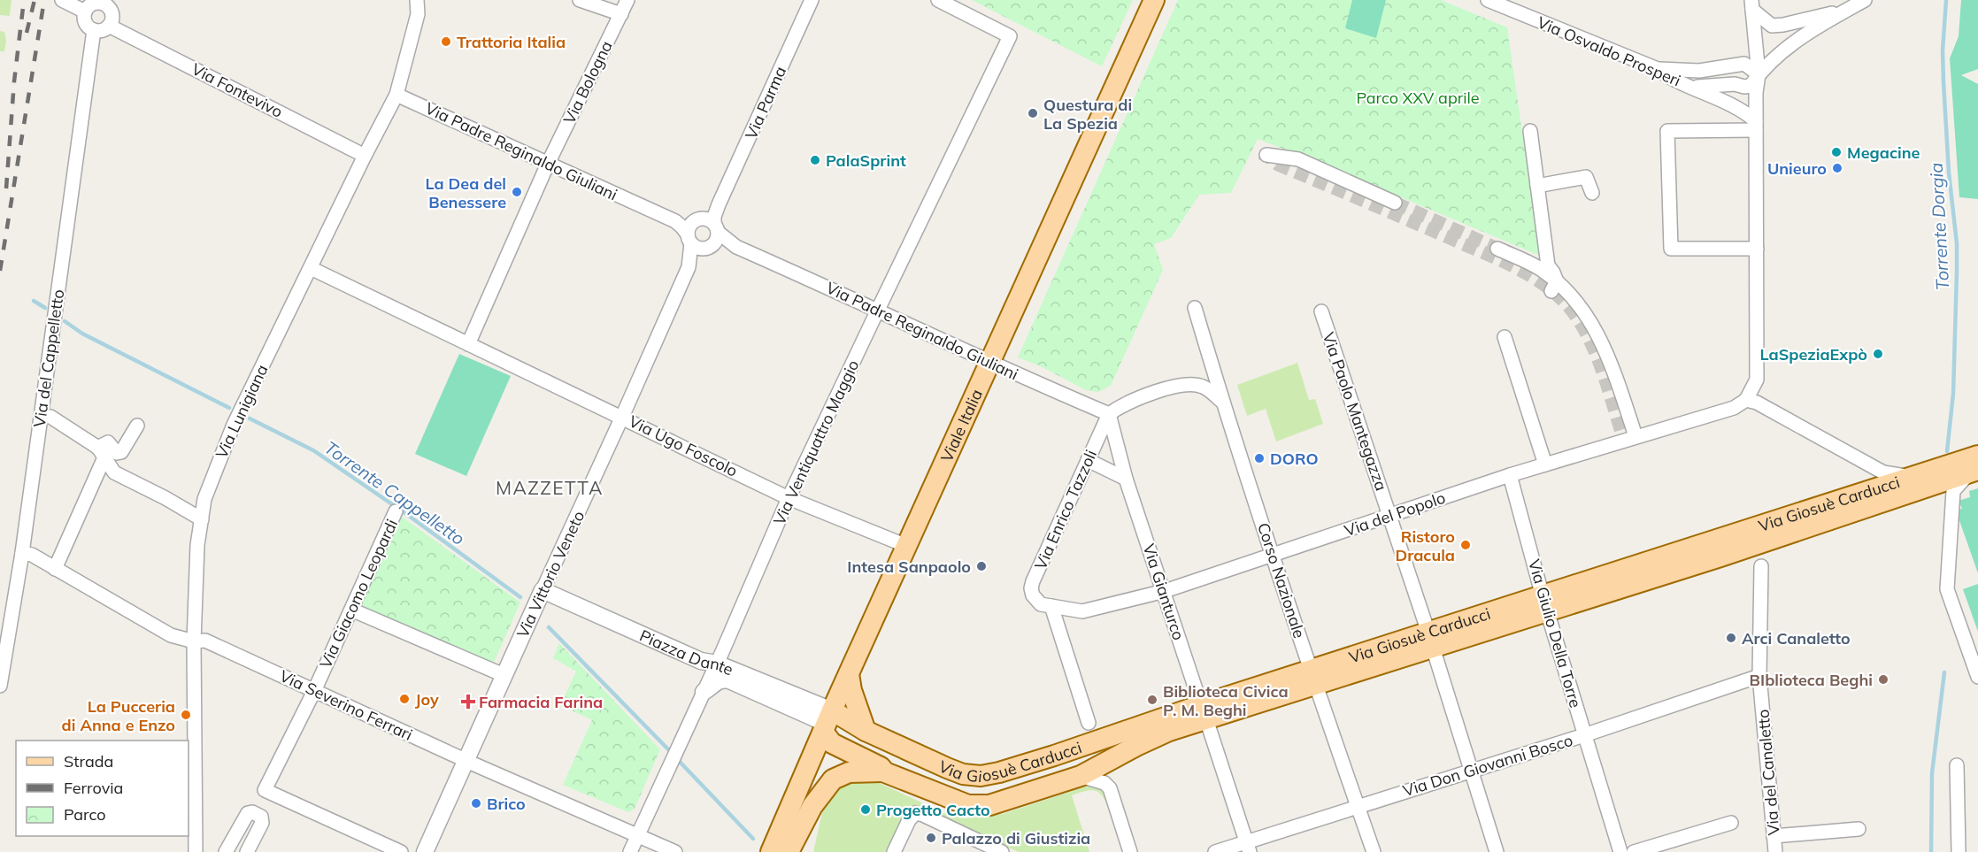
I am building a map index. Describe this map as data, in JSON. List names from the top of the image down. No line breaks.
{"streets":{"main road":["Viale Italia","Via Giosuè Carducci"],"street":["Via Osvaldo Prosperi","Via Bologna","Via Fontevivo","Via Parma","Via Padre Reginaldo Giuliani","Via del Cappelletto","Via Lunigiana","Via Paolo Mantegazza","Via Ventiquattro Maggio","Via Ugo Foscolo","Via Enrico Tazzoli","Via del Popolo","Via Vittorio Veneto","Corso Nazionale","Via Gianturco","Via Giacomo Leopardi","Via Giulio Della Torre","Piazza Dante","Via Severino Ferrari","Via Don Giovanni Bosco","Via del Canaletto"]},"crossings":[["Via Bologna","Via Padre Reginaldo Giuliani"],["Via Fontevivo","Via del Cappelletto"],["Via Fontevivo","Via Lunigiana"],["Via Parma","Via Padre Reginaldo Giuliani"],["Via Padre Reginaldo Giuliani","Via Lunigiana"],["Via Padre Reginaldo Giuliani","Viale Italia"],["Via Padre Reginaldo Giuliani","Via Ventiquattro Maggio"],["Via Padre Reginaldo Giuliani","Via Enrico Tazzoli"],["Via Padre Reginaldo Giuliani","Via Vittorio Veneto"],["Via Padre Reginaldo Giuliani","Via Gianturco"],["Via del Cappelletto","Via Severino Ferrari"],["Via Lunigiana","Via Ugo Foscolo"],["Via Lunigiana","Via Severino Ferrari"],["Via Paolo Mantegazza","Via Giosuè Carducci"],["Via Paolo Mantegazza","Via del Popolo"],["Via Paolo Mantegazza","Via Don Giovanni Bosco"],["Viale Italia","Via Giosuè Carducci"],["Viale Italia","Piazza Dante"],["Via Ventiquattro Maggio","Via Ugo Foscolo"],["Via Ventiquattro Maggio","Piazza Dante"],["Via Ventiquattro Maggio","Via Severino Ferrari"],["Via Ugo Foscolo","Via Vittorio Veneto"],["Via Giosuè Carducci","Corso Nazionale"],["Via Giosuè Carducci","Via Gianturco"],["Via Giosuè Carducci","Via Giulio Della Torre"],["Via Giosuè Carducci","Piazza Dante"],["Via Enrico Tazzoli","Via del Popolo"],["Via Enrico Tazzoli","Via Gianturco"],["Via del Popolo","Corso Nazionale"],["Via del Popolo","Via Gianturco"],["Via del Popolo","Via Giulio Della Torre"],["Via Vittorio Veneto","Piazza Dante"],["Via Vittorio Veneto","Via Severino Ferrari"],["Corso Nazionale","Via Don Giovanni Bosco"],["Via Gianturco","Via Don Giovanni Bosco"],["Via Giacomo Leopardi","Via Severino Ferrari"],["Via Giulio Della Torre","Via Don Giovanni Bosco"],["Via Don Giovanni Bosco","Via del Canaletto"]],"districts":["MAZZETTA"],"water":["Torrente Dorgia","Torrente Cappelletto"],"parks":["Parco XXV aprile"],"places":{"other":["Trattoria Italia","Questura di La Spezia","Megacine","PalaSprint","Unieuro","La Dea del Benessere","LaSpeziaExpò","DORO","Ristoro Dracula","Intesa Sanpaolo","Arci Canaletto","BIblioteca Beghi","Joy","Biblioteca Civica P. M. Beghi","La Pucceria di Anna e Enzo","Brico","Progetto Cacto","Palazzo di Giustizia"],"health":["Farmacia Farina"]},"legend":["Strada","Ferrovia","Parco"]}
